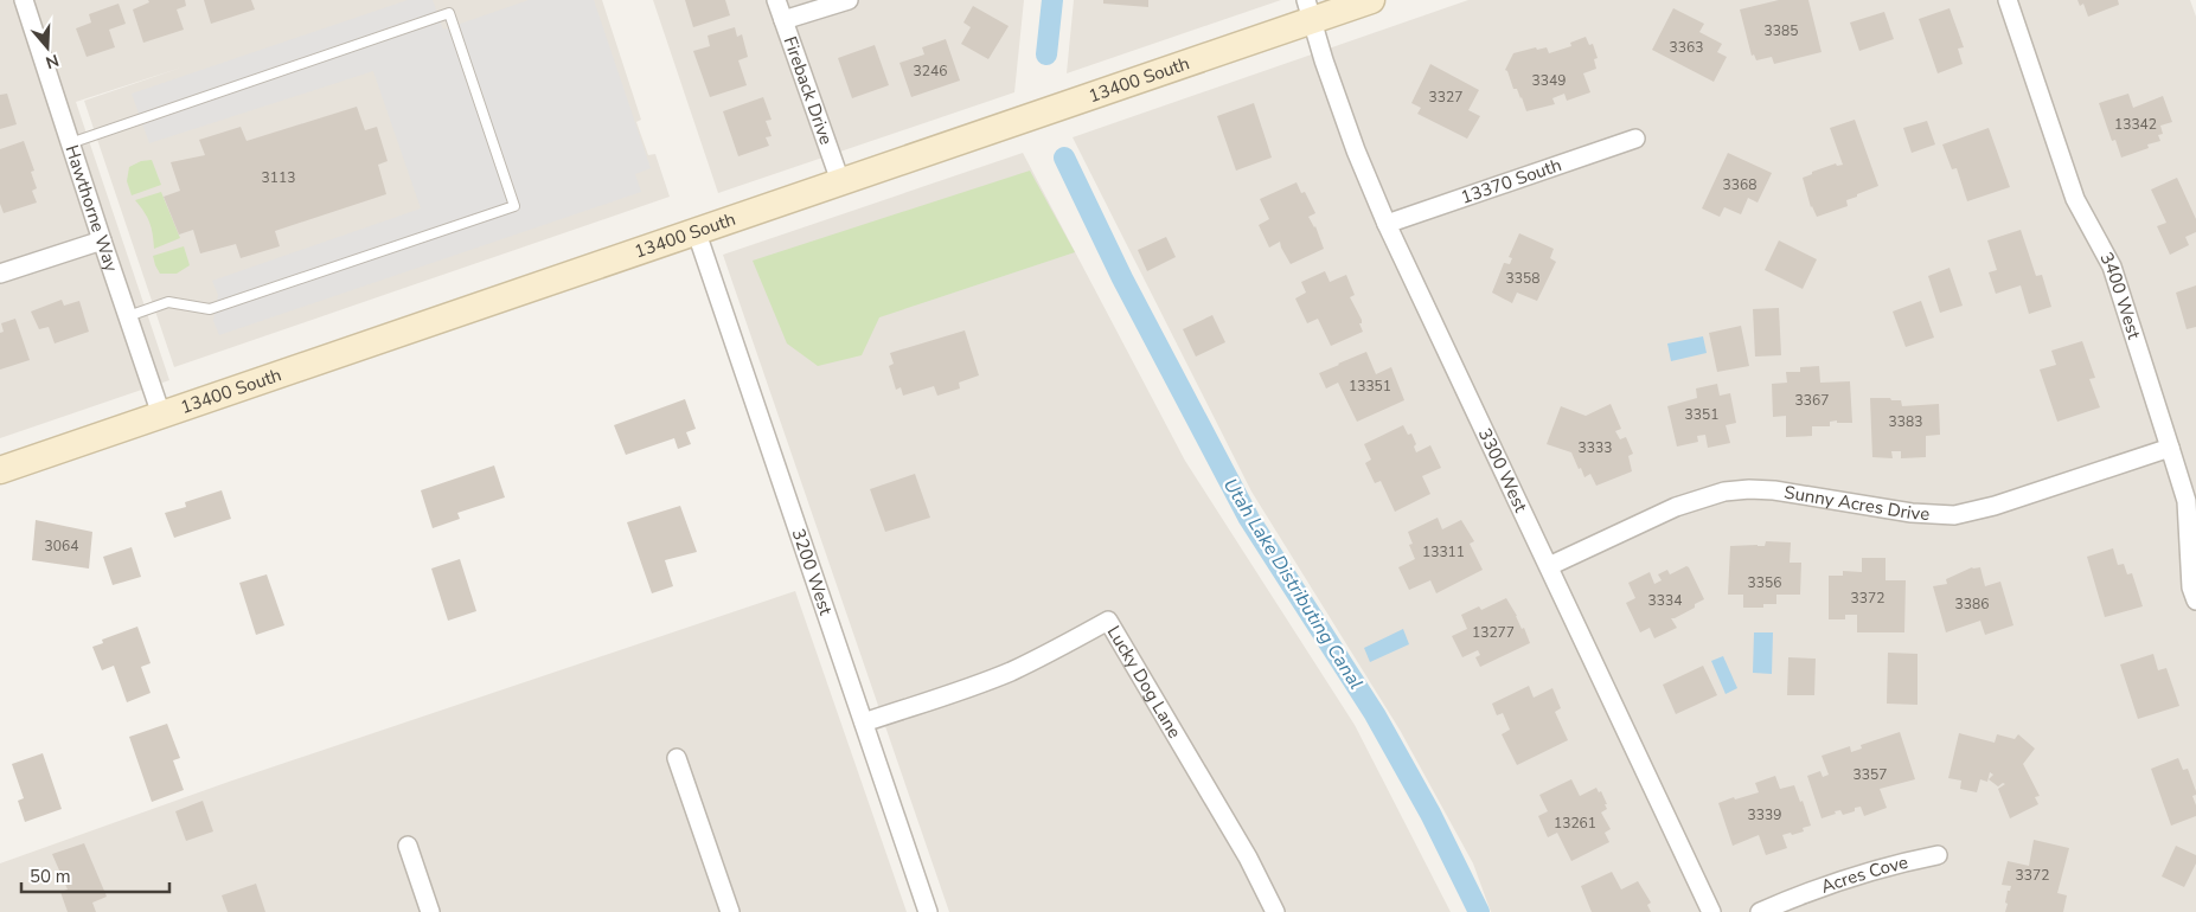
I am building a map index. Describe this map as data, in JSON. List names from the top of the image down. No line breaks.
{"streets":{"main road":["13400 South"],"street":["Fireback Drive","13370 South","Hawthorne Way","3400 West","3300 West","Sunny Acres Drive","3200 West","Lucky Dog Lane","Acres Cove"]},"crossings":[["13400 South","Fireback Drive"],["13400 South","Hawthorne Way"],["13400 South","3300 West"],["13400 South","3200 West"],["13370 South","3300 West"],["3400 West","Sunny Acres Drive"],["3300 West","Sunny Acres Drive"],["3200 West","Lucky Dog Lane"]],"water":["Utah Lake Distributing Canal"],"house_numbers":["3385","3363","3246","3349","3327","13342","3113","3368","3358","13351","3367","3351","3383","3333","3064","13311","3356","3372","3334","3386","13277","3357","3339","13261","3372"],"scale_bar":"50 m","north":"bottom"}
